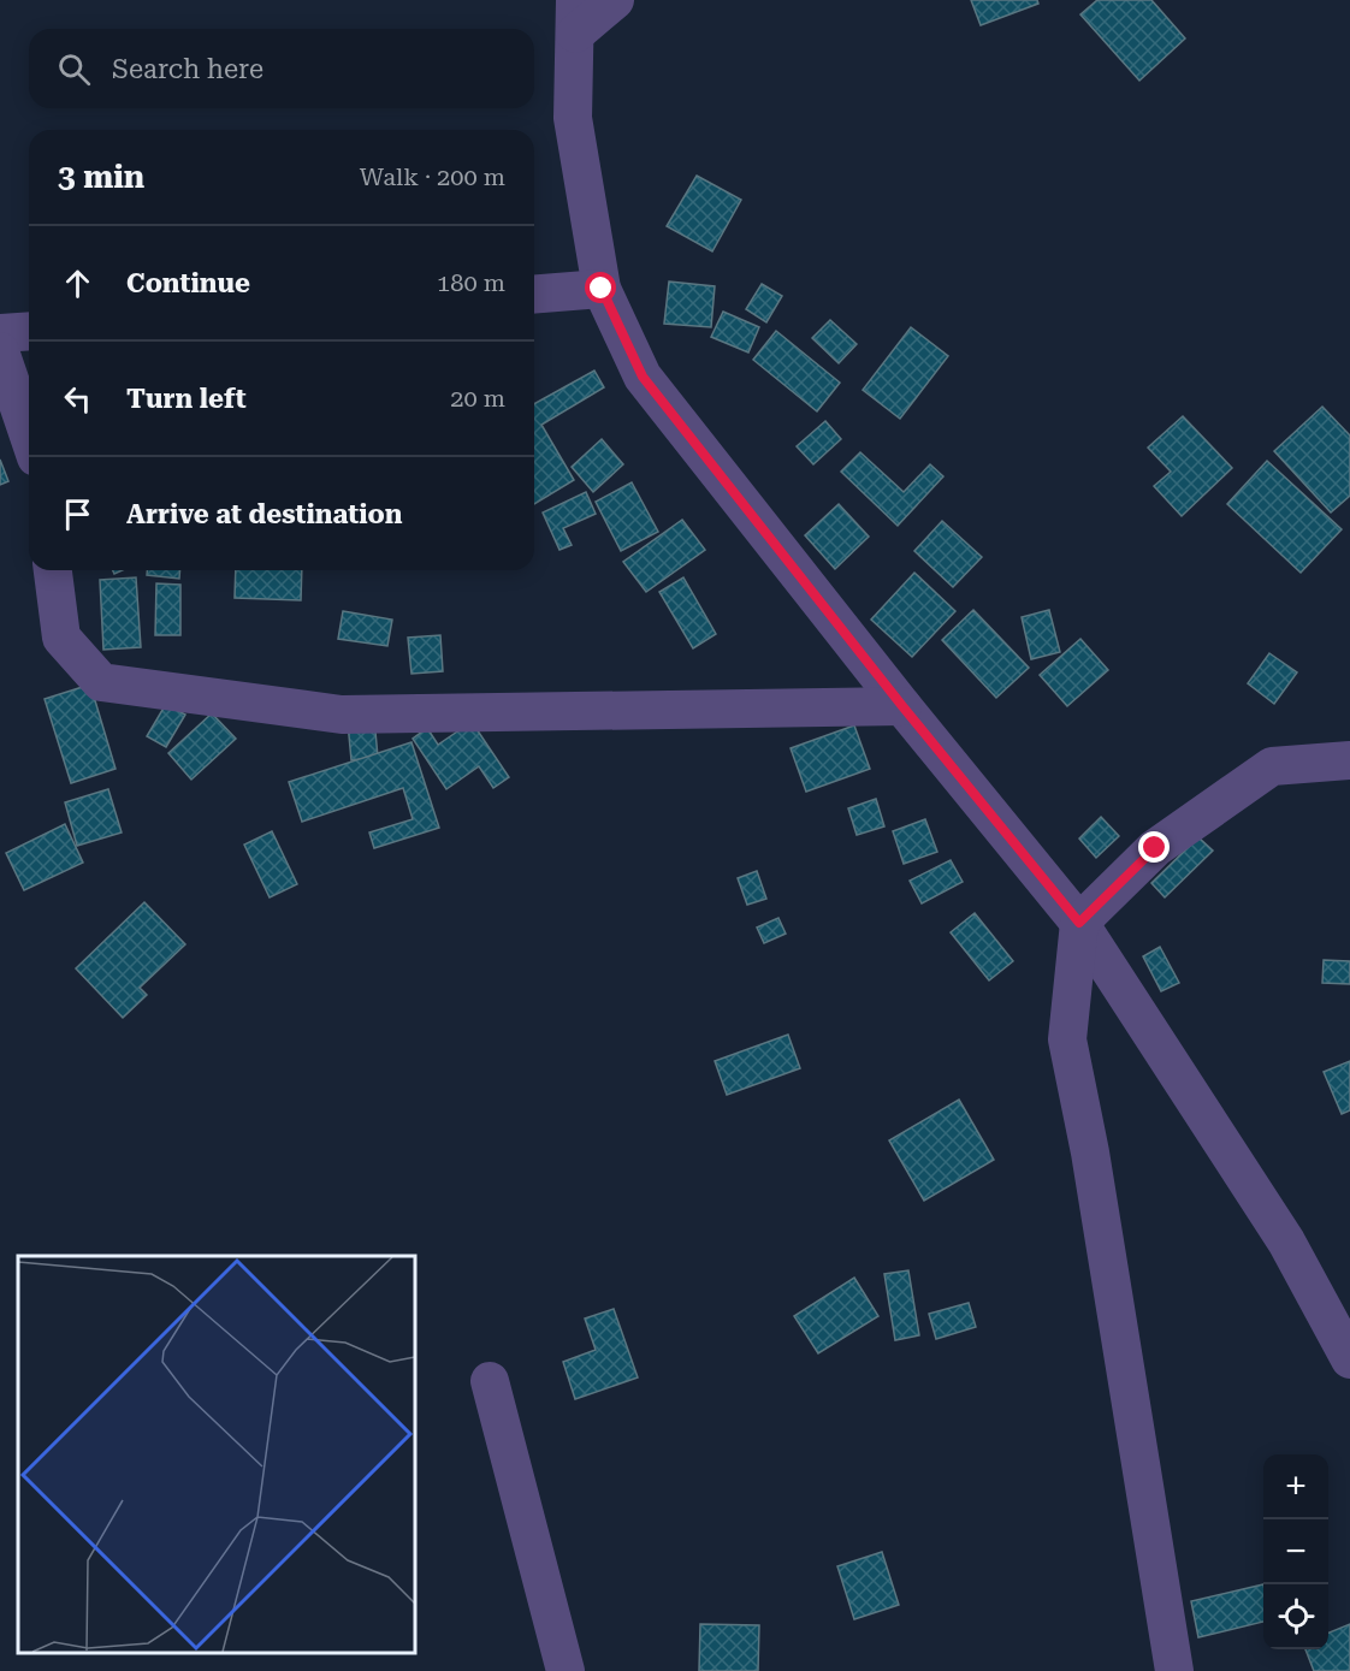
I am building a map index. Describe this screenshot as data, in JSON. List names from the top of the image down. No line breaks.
{"page":{"search":"Search here","heading":["3 min","Walk · 200 m"],"list":[["Continue","180 m"],["Turn left","20 m"],"Arrive at destination"],"map_buttons":["+","−"]}}
